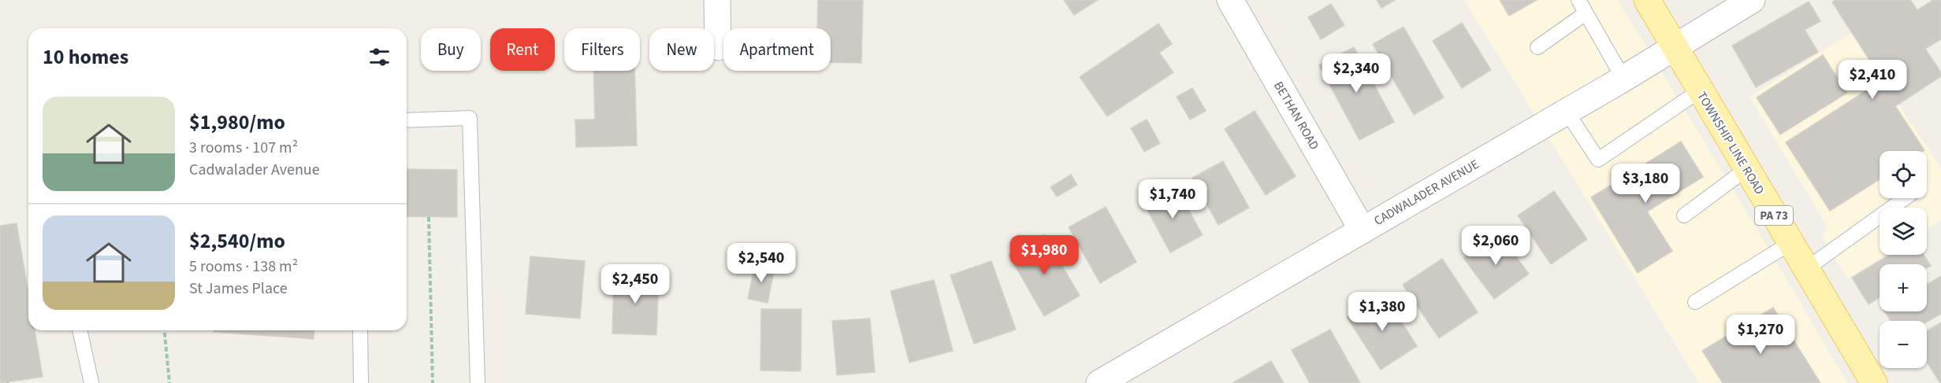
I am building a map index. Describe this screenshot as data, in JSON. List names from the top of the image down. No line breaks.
{"streets":{"main road":["TOWNSHIP LINE ROAD","PA 73"],"street":["BETHAN ROAD","CADWALADER AVENUE"]},"crossings":[["BETHAN ROAD","CADWALADER AVENUE"],["TOWNSHIP LINE ROAD","CADWALADER AVENUE"]],"page":{"chip":["Buy","Rent","Filters","New","Apartment"],"heading":"10 homes","price":["$2,340","$2,410","$3,180","$1,740","$2,060","$1,980","$2,540","$2,450","$1,380","$1,270"],"list":[{"name":"$1,980/mo","note":"3 rooms · 107 m² · Cadwalader Avenue"},{"name":"$2,540/mo","note":"5 rooms · 138 m² · St James Place"}],"map_buttons":["+","−"]}}
